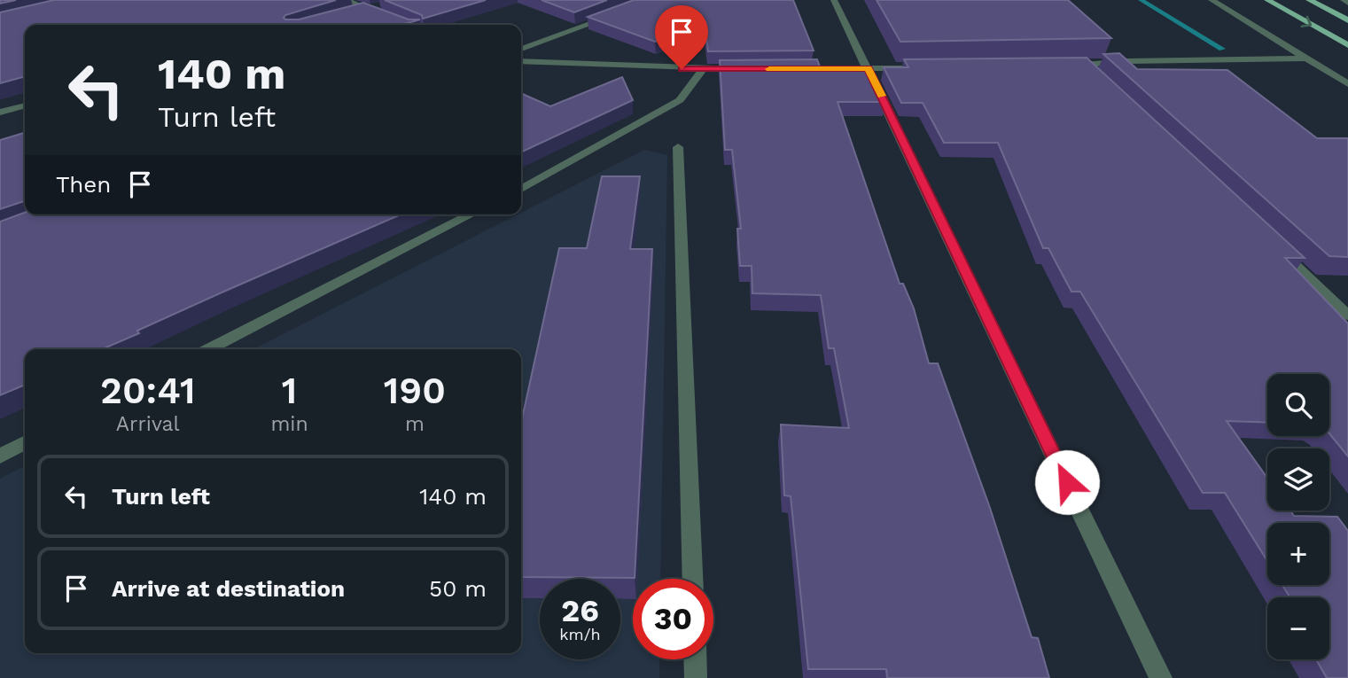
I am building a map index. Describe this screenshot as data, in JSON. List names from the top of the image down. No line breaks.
{"page":{"turn":["140 m","Turn left"],"then":"Then","eta":["20:41","Arrival","1","min","190","m"],"map_buttons":["+","−"],"list":[{"name":"Turn left","value":"140 m"},{"name":"Arrive at destination","value":"50 m"}],"speed":"26 km/h","limit":"30"}}
